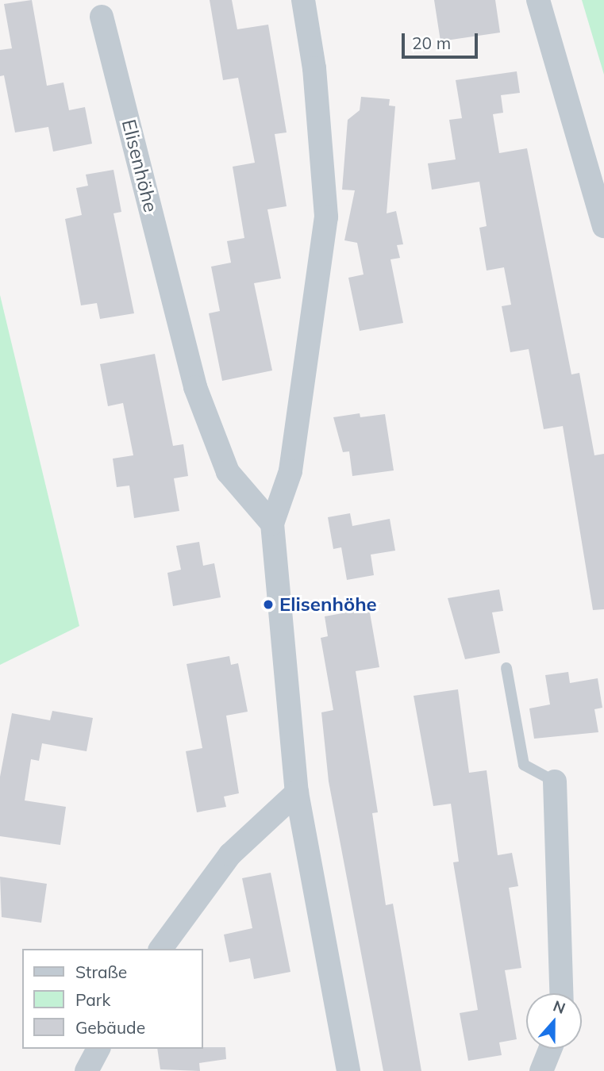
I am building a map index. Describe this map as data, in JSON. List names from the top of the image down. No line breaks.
{"streets":{"street":["Elisenhöhe"]},"places":["Elisenhöhe"],"legend":["Straße","Park","Gebäude"],"scale_bar":"20 m","north":"top"}
